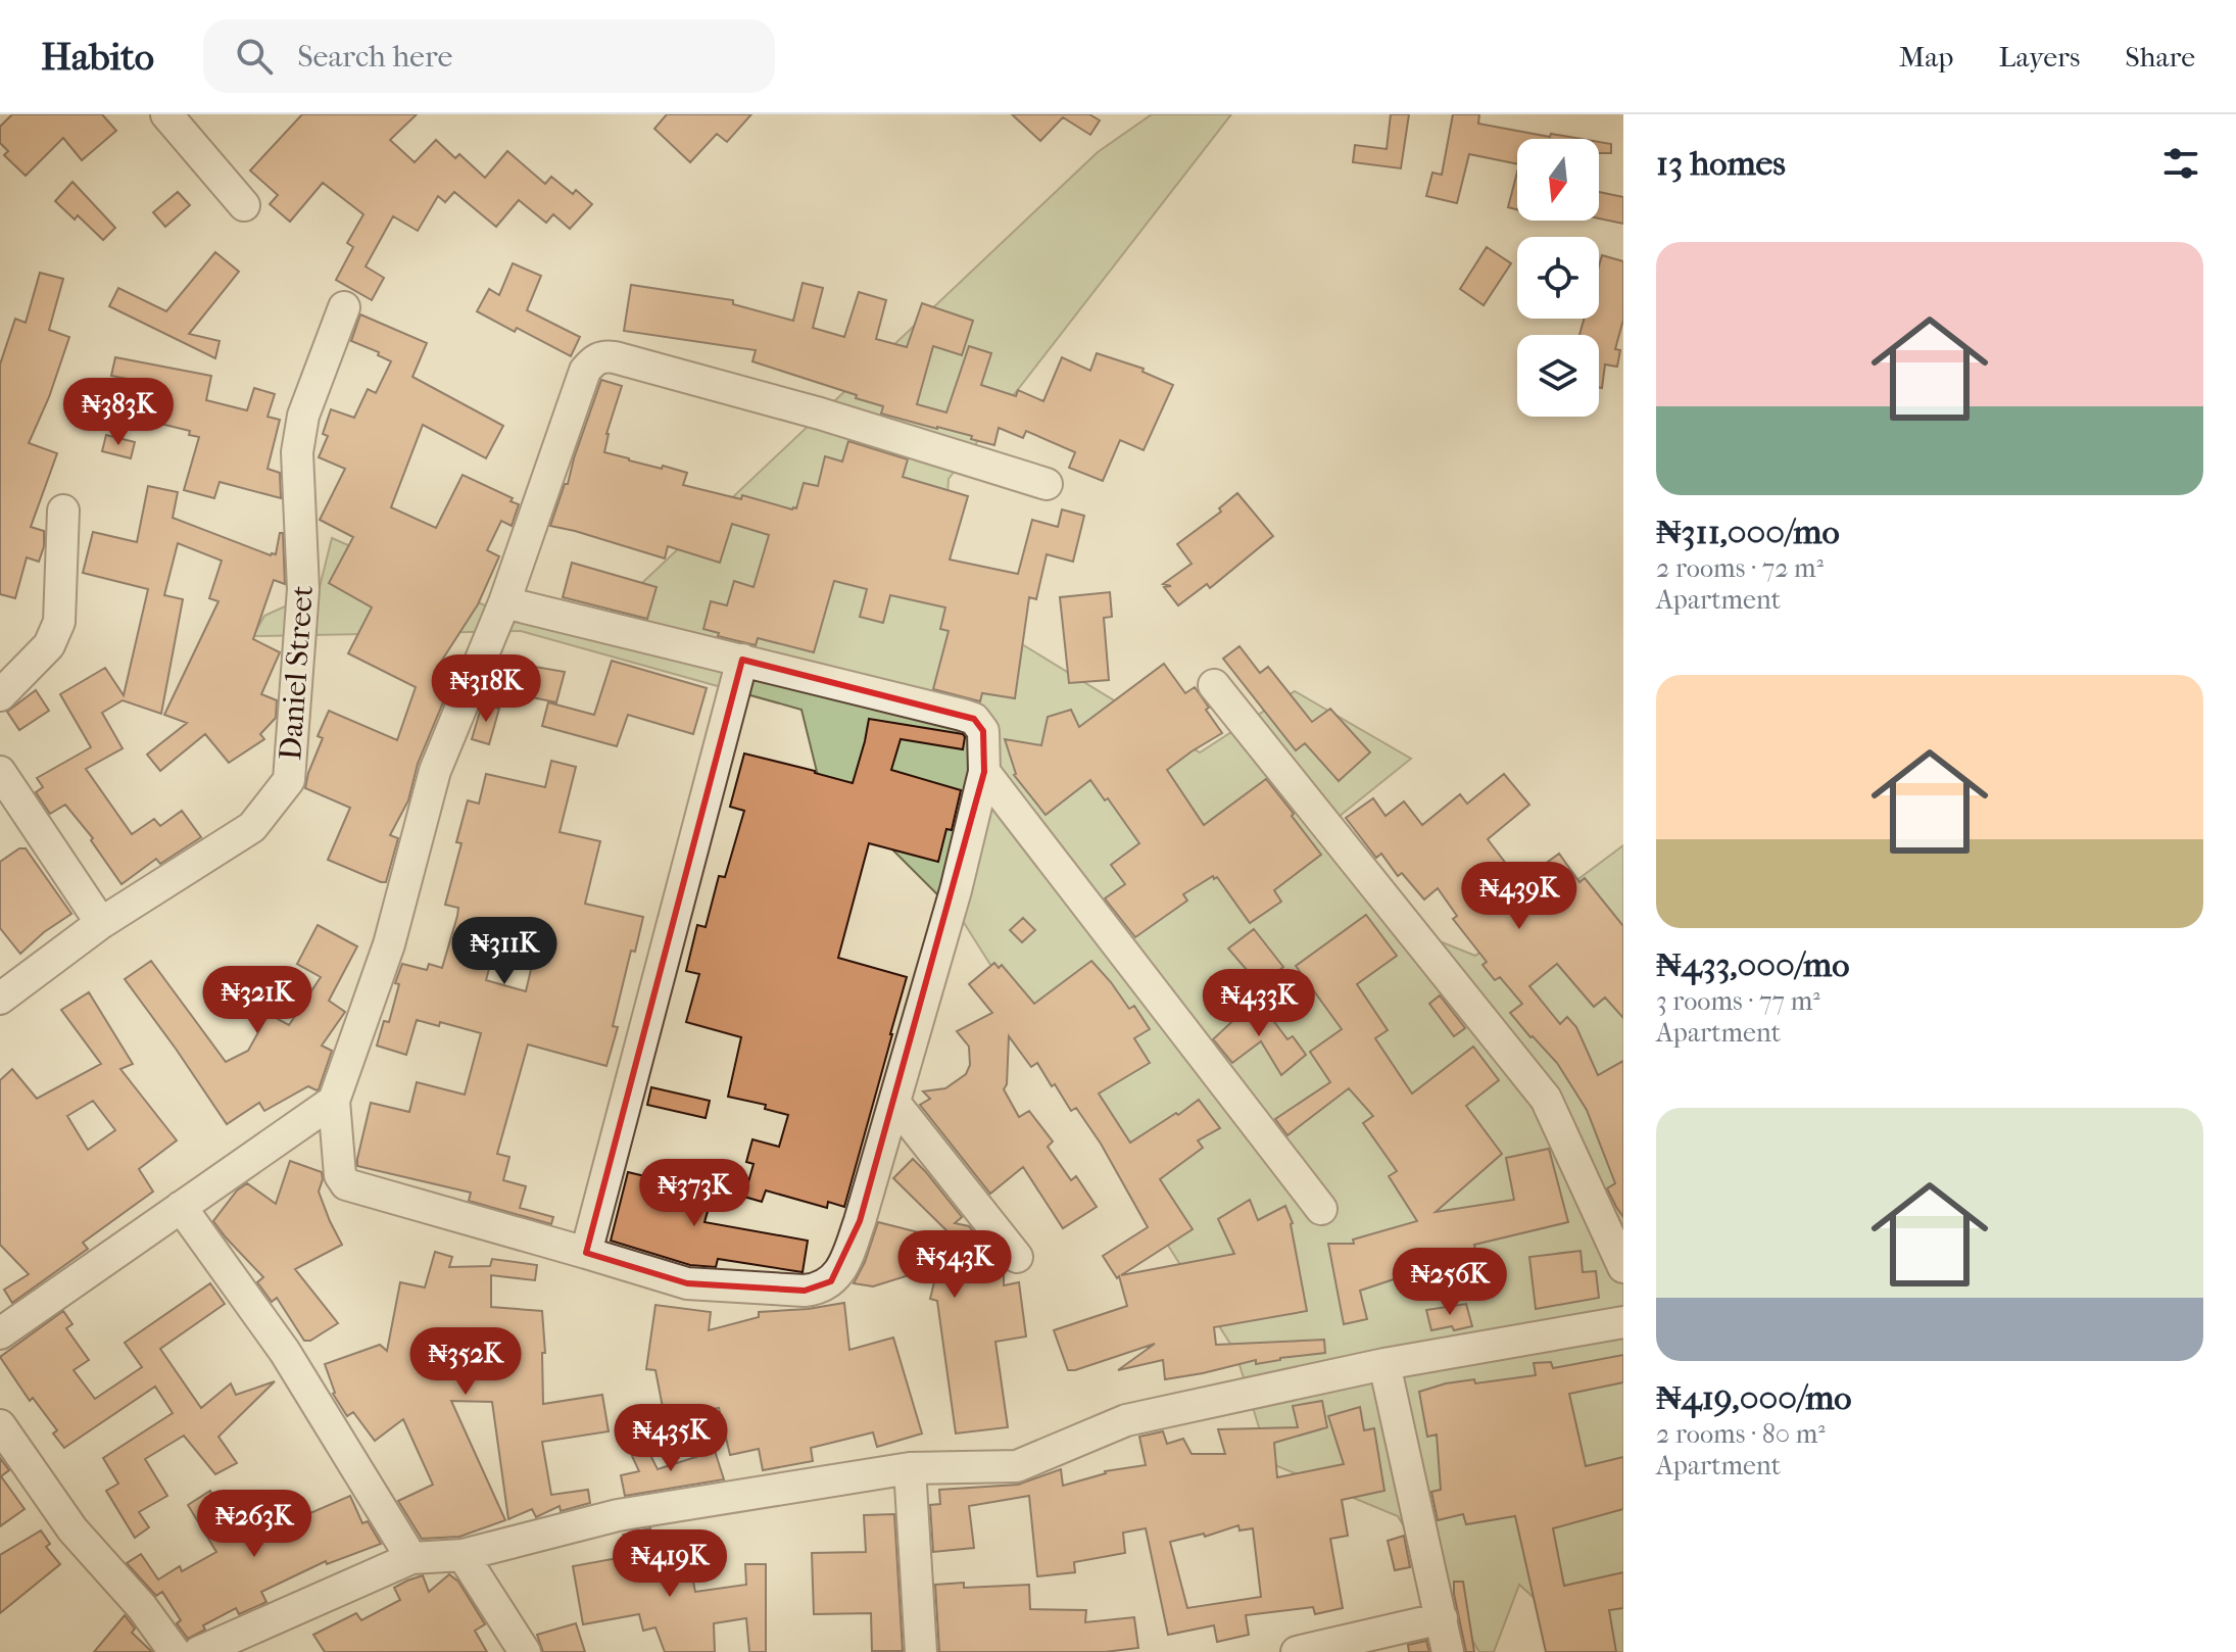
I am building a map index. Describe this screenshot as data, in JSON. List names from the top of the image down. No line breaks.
{"streets":{"street":["Daniel Street"]},"north":"bottom","page":{"header":"Habito","search":"Search here","nav":["Map","Layers","Share"],"heading":"13 homes","list":[{"name":"₦311,000/mo","note":"2 rooms · 72 m² · Apartment"},{"name":"₦433,000/mo","note":"3 rooms · 77 m² · Apartment"},{"name":"₦419,000/mo","note":"2 rooms · 80 m² · Apartment"}],"price":["₦383K","₦318K","₦439K","₦311K","₦321K","₦433K","₦373K","₦543K","₦256K","₦352K","₦435K","₦263K","₦419K"]}}
